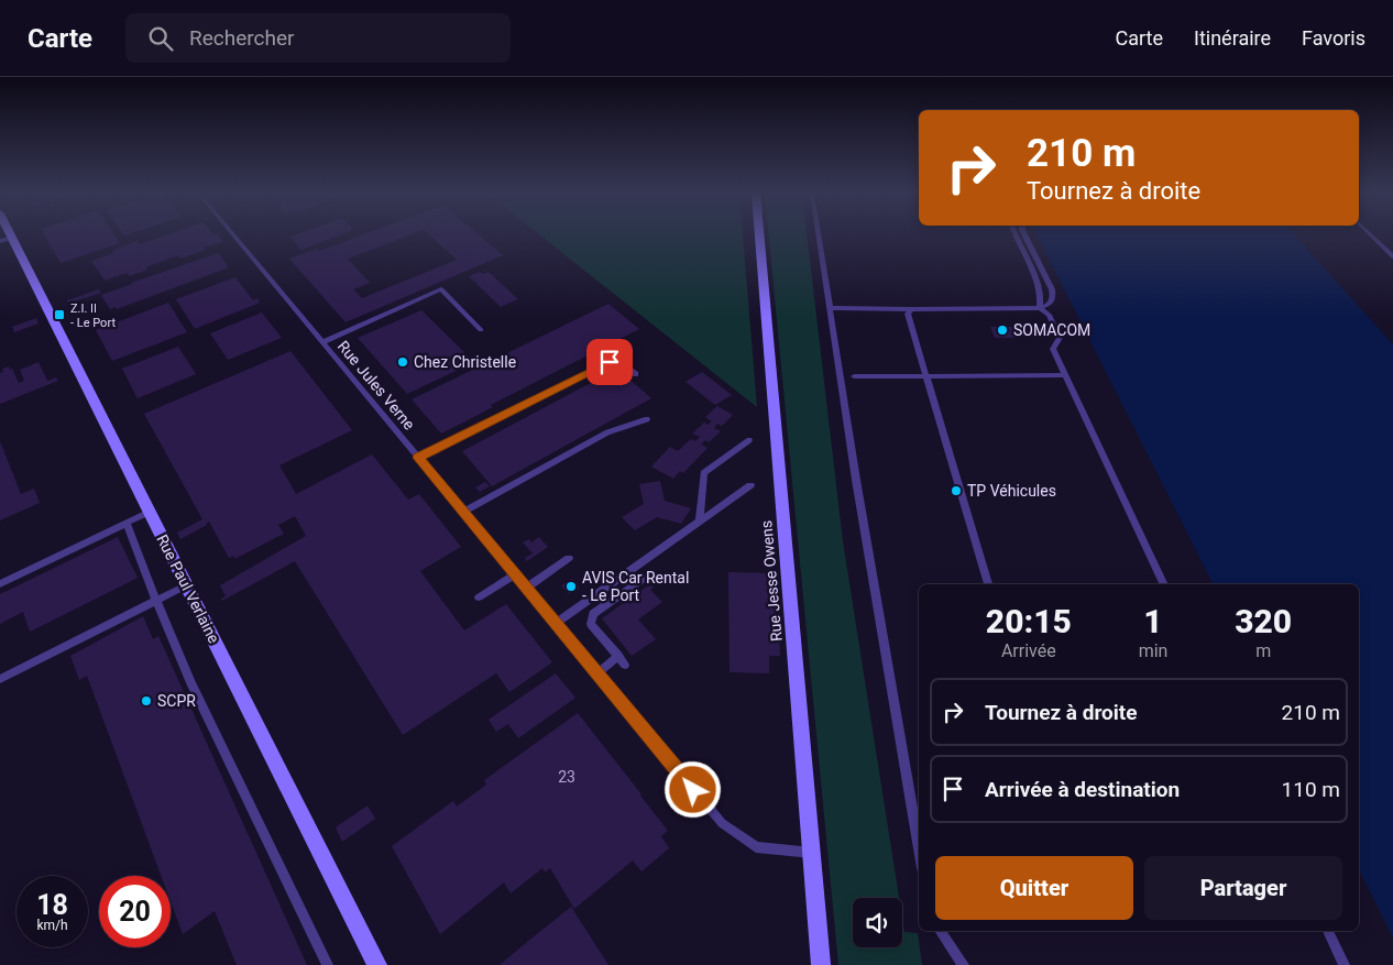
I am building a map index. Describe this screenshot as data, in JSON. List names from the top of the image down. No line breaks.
{"streets":{"street":["Rue Jesse Owens","Rue Paul Verlaine"],"lane":["Rue Jules Verne"]},"crossings":[["Rue Jules Verne","Rue Jesse Owens"]],"places":{"transit":["Z.I. II - Le Port"],"other":["SOMACOM","Chez Christelle","TP Véhicules","AVIS Car Rental - Le Port","SCPR"]},"house_numbers":["23"],"page":{"header":"Carte","search":"Rechercher","nav":["Carte","Itinéraire","Favoris"],"turn":["210 m","Tournez à droite"],"eta":["20:15","Arrivée","1","min","320","m"],"list":[{"name":"Tournez à droite","value":"210 m"},{"name":"Arrivée à destination","value":"110 m"}],"buttons":["Quitter","Partager"],"speed":"18 km/h","limit":"20"}}
